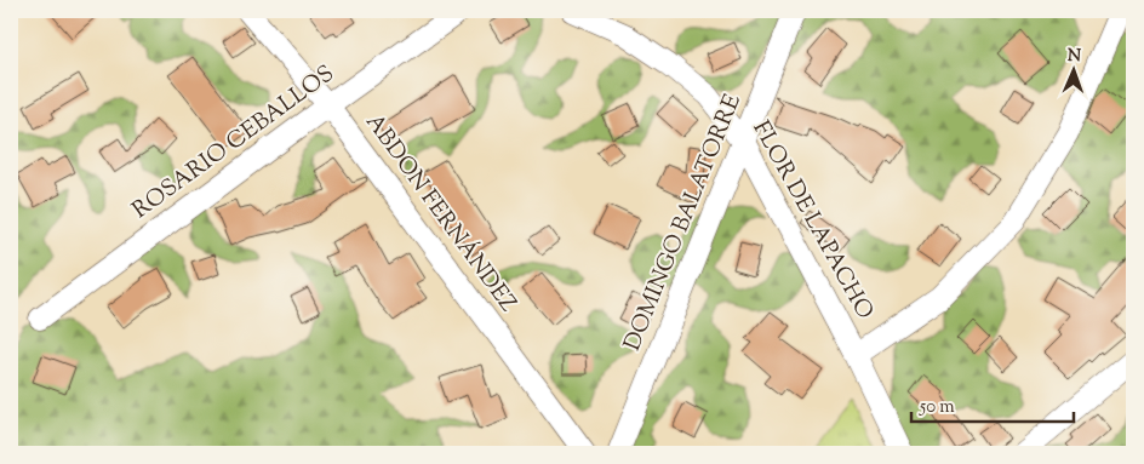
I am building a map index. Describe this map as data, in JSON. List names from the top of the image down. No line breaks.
{"streets":{"street":["ROSARIO CEBALLOS","ABDON FERNÁNDEZ","FLOR DE LAPACHO","DOMINGO BALATORRE"]},"crossings":[["ROSARIO CEBALLOS","ABDON FERNÁNDEZ"],["FLOR DE LAPACHO","DOMINGO BALATORRE"]],"scale_bar":"50 m","north":"top"}
